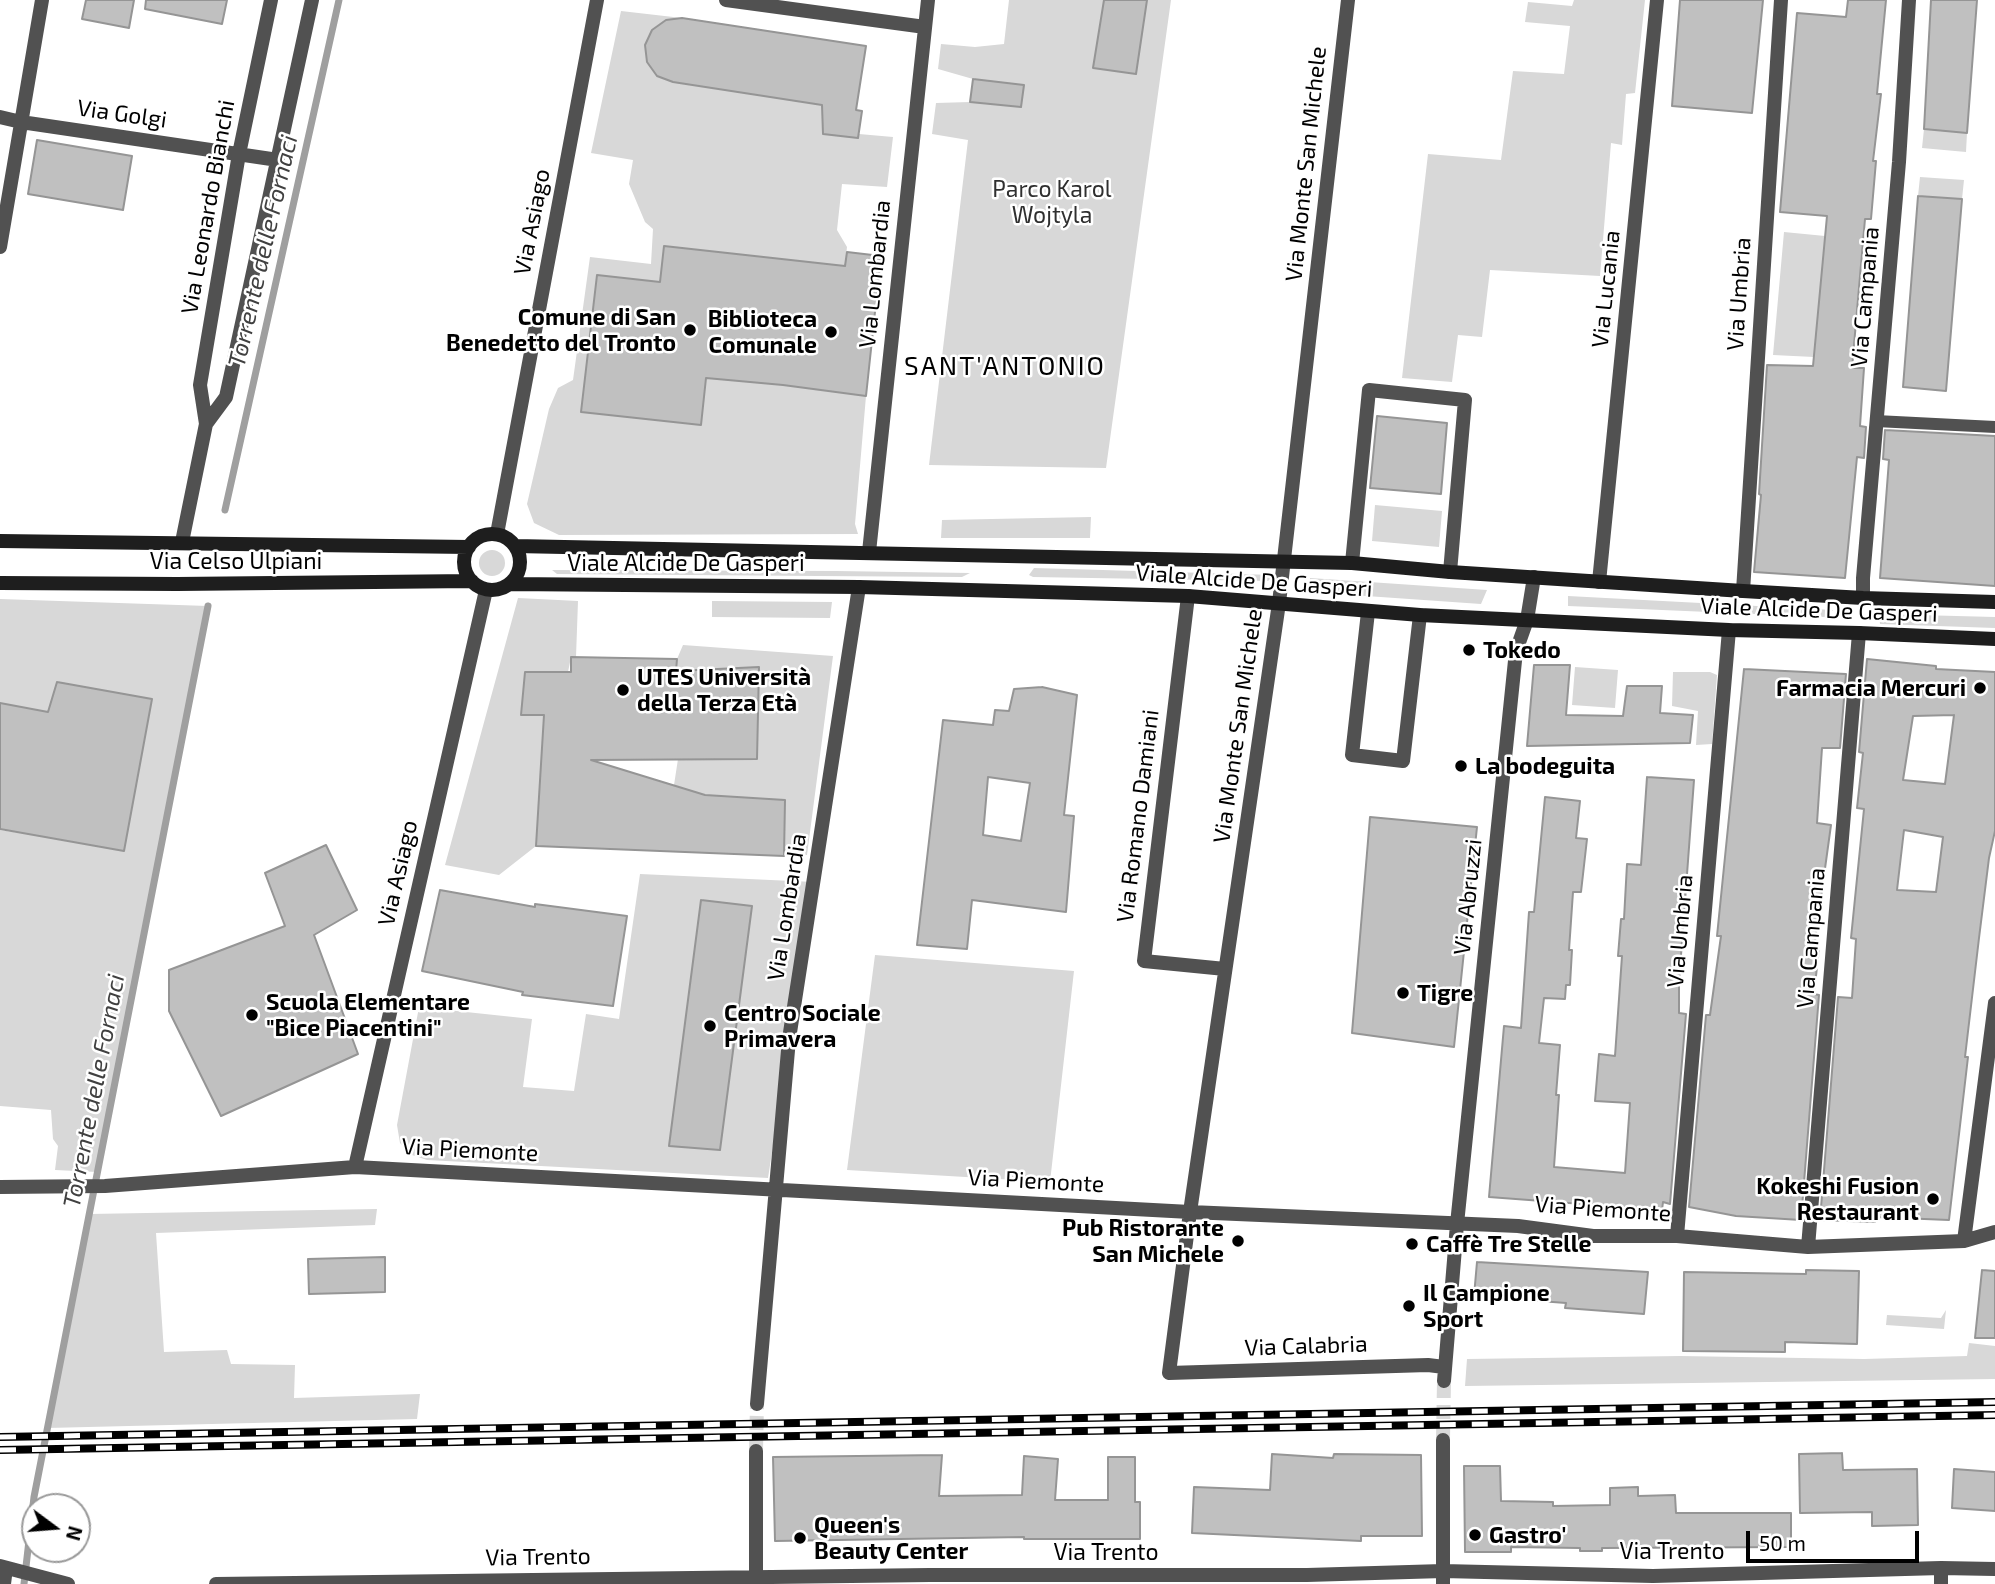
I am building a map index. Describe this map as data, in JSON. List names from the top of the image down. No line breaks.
{"streets":{"street":["Via Golgi","Via Monte San Michele","Via Leonardo Bianchi","Via Asiago","Via Lombardia","Via Lucania","Via Umbria","Via Campania","Via Celso Ulpiani","Viale Alcide De Gasperi","Via Romano Damiani","Via Abruzzi","Via Piemonte","Via Calabria","Via Trento"]},"crossings":[["Via Golgi","Via Leonardo Bianchi"],["Via Monte San Michele","Viale Alcide De Gasperi"],["Via Monte San Michele","Via Romano Damiani"],["Via Monte San Michele","Via Piemonte"],["Via Monte San Michele","Via Calabria"],["Via Leonardo Bianchi","Via Celso Ulpiani"],["Via Asiago","Via Celso Ulpiani"],["Via Asiago","Viale Alcide De Gasperi"],["Via Asiago","Via Piemonte"],["Via Lombardia","Viale Alcide De Gasperi"],["Via Lombardia","Via Piemonte"],["Via Lucania","Viale Alcide De Gasperi"],["Via Umbria","Viale Alcide De Gasperi"],["Via Umbria","Via Piemonte"],["Via Campania","Viale Alcide De Gasperi"],["Via Campania","Via Piemonte"],["Via Celso Ulpiani","Viale Alcide De Gasperi"],["Viale Alcide De Gasperi","Via Romano Damiani"],["Viale Alcide De Gasperi","Via Abruzzi"],["Via Abruzzi","Via Piemonte"],["Via Abruzzi","Via Calabria"]],"districts":["SANT'ANTONIO"],"water":["Torrente delle Fornaci"],"parks":["Parco Karol Wojtyla"],"places":["Comune di San Benedetto del Tronto","Biblioteca Comunale","Tokedo","Farmacia Mercuri","UTES Università della Terza Età","La bodeguita","Tigre","Scuola Elementare \"Bice Piacentini\"","Centro Sociale Primavera","Kokeshi Fusion Restaurant","Pub Ristorante San Michele","Caffè Tre Stelle","Il Campione Sport","Gastro'","Queen's Beauty Center"],"scale_bar":"50 m","north":"right"}
